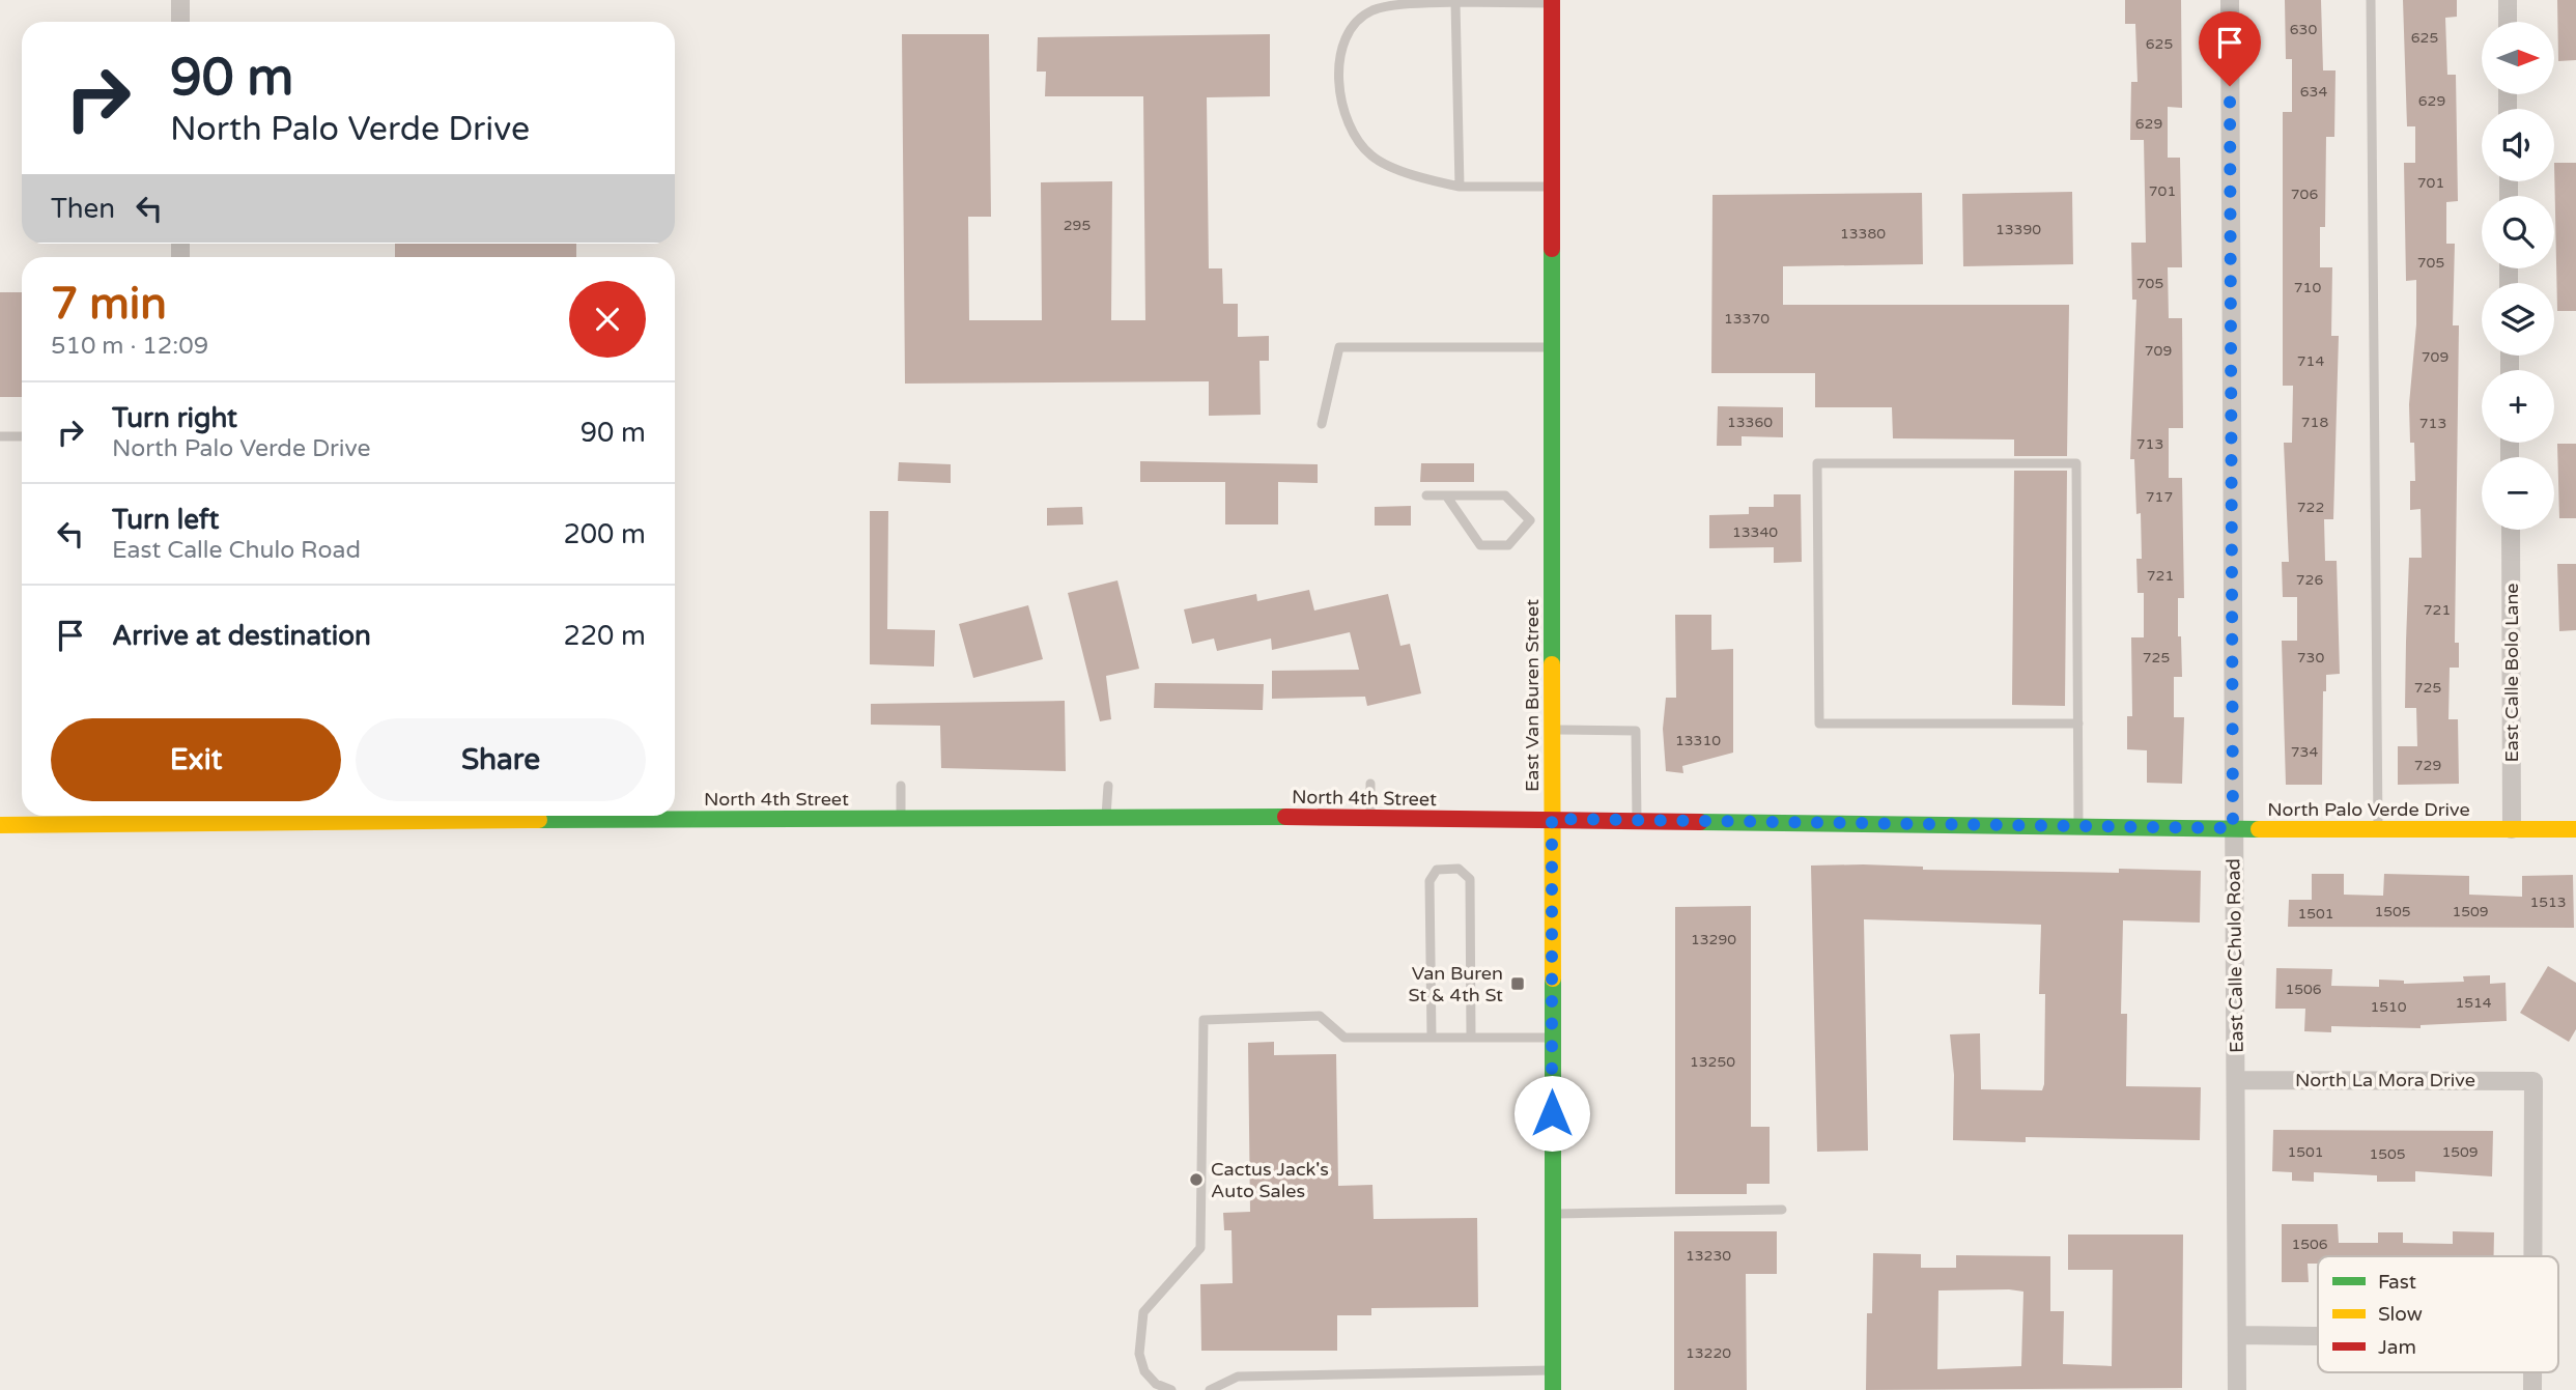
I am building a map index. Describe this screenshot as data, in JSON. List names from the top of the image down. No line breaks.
{"streets":{"street":["East Calle Bolo Lane","East Van Buren Street","North 4th Street","North Palo Verde Drive","East Calle Chulo Road","North La Mora Drive"]},"crossings":[["East Calle Bolo Lane","North Palo Verde Drive"],["East Van Buren Street","North 4th Street"],["East Van Buren Street","North Palo Verde Drive"],["North 4th Street","North Palo Verde Drive"],["North Palo Verde Drive","East Calle Chulo Road"],["East Calle Chulo Road","North La Mora Drive"]],"places":{"transit":["Van Buren St & 4th St"],"other":["Cactus Jack's Auto Sales"]},"house_numbers":["630","625","625","634","629","629","701","701","706","295","13390","13380","705","705","710","13370","709","709","714","13360","718","713","713","717","722","13340","721","726","721","725","730","725","13310","734","729","1513","1505","1509","1501","13290","1506","1514","1510","13250","1501","1509","1505","1506","13230","13220"],"legend":["Fast","Slow","Jam"],"north":"right","page":{"map_buttons":["+","−"],"turn":["90 m","North Palo Verde Drive"],"then":"Then","heading":["7 min","510 m · 12:09"],"list":[{"name":"Turn right","note":"North Palo Verde Drive","value":"90 m"},{"name":"Turn left","note":"East Calle Chulo Road","value":"200 m"},{"name":"Arrive at destination","value":"220 m"}],"buttons":["Exit","Share"]}}
